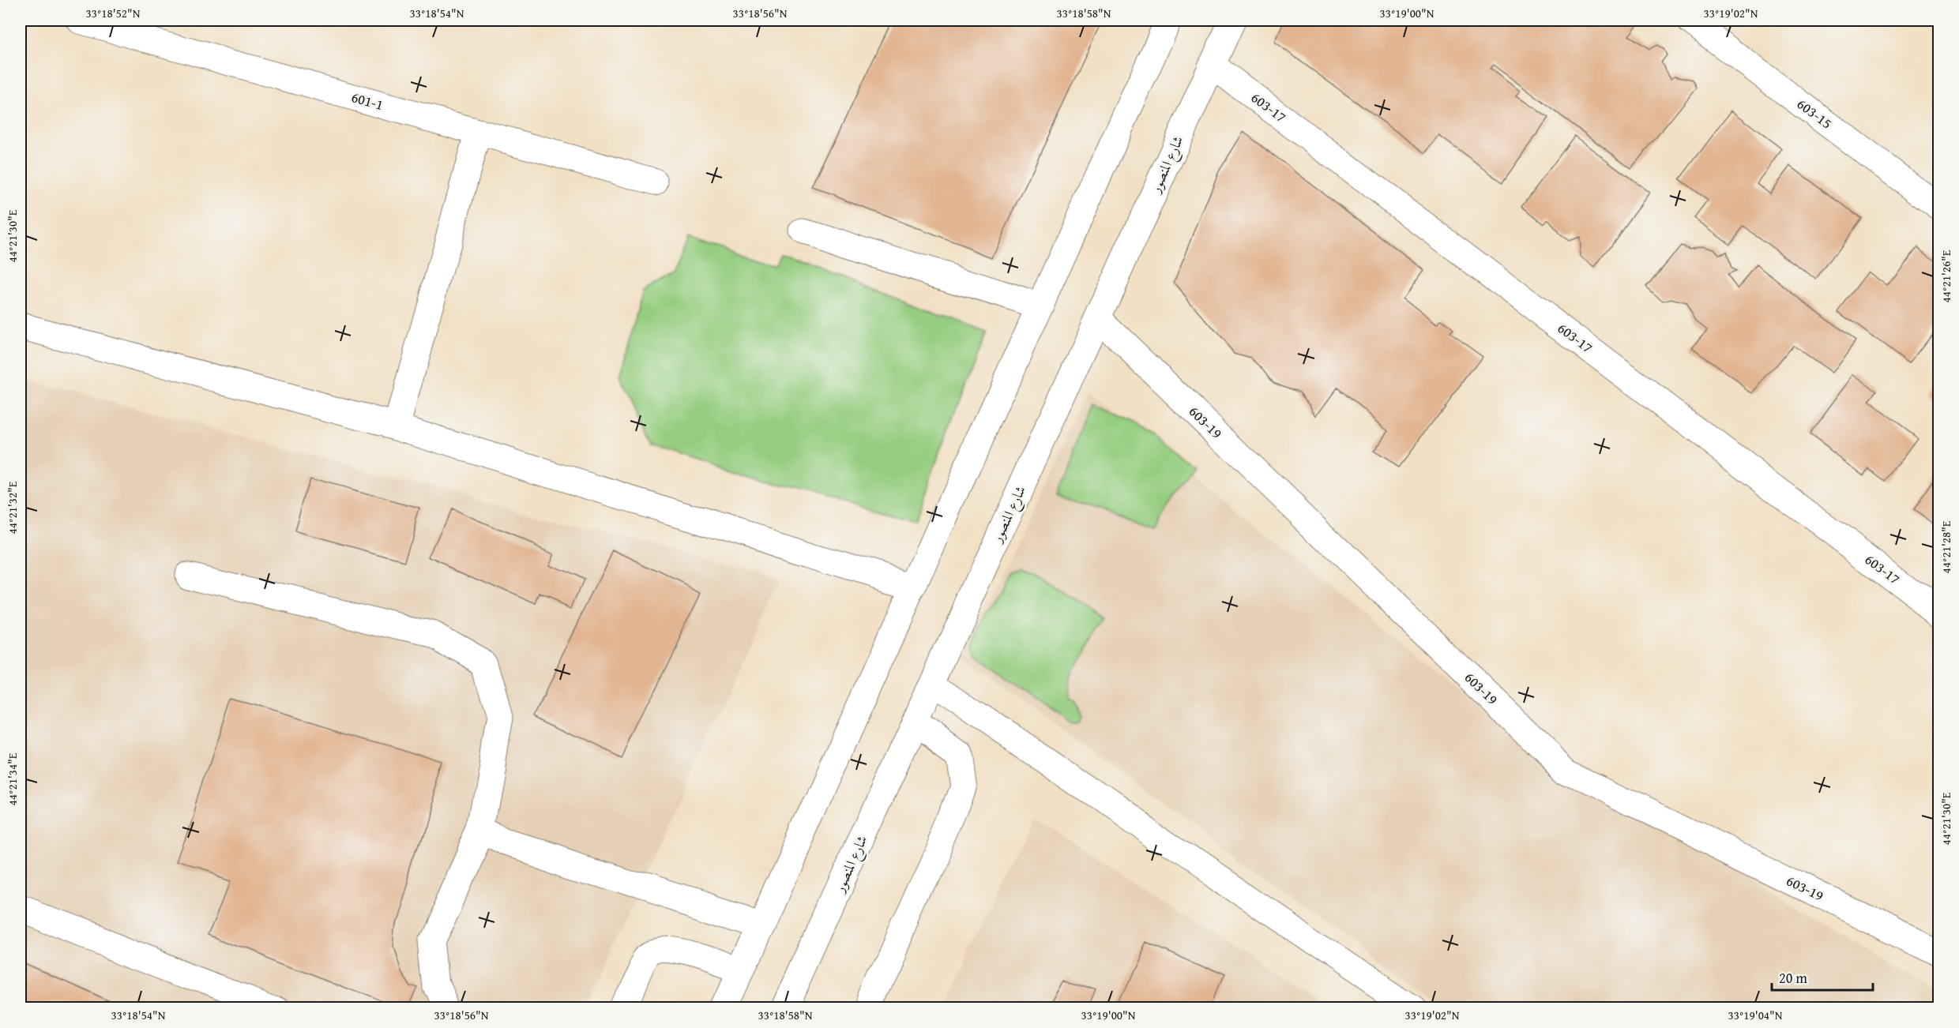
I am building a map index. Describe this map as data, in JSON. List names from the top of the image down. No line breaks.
{"streets":{"street":["601-1","603-17","603-15","شارع المنصور","603-19"]},"crossings":[["603-17","شارع المنصور"],["شارع المنصور","603-19"]],"scale_bar":"20 m","coordinates":["33°18'52\"N","33°18'54\"N","33°18'56\"N","33°18'58\"N","33°19'00\"N","33°19'02\"N","44°21'30\"E","44°21'26\"E","44°21'32\"E","44°21'28\"E","44°21'34\"E","33°19'04\"N"]}
